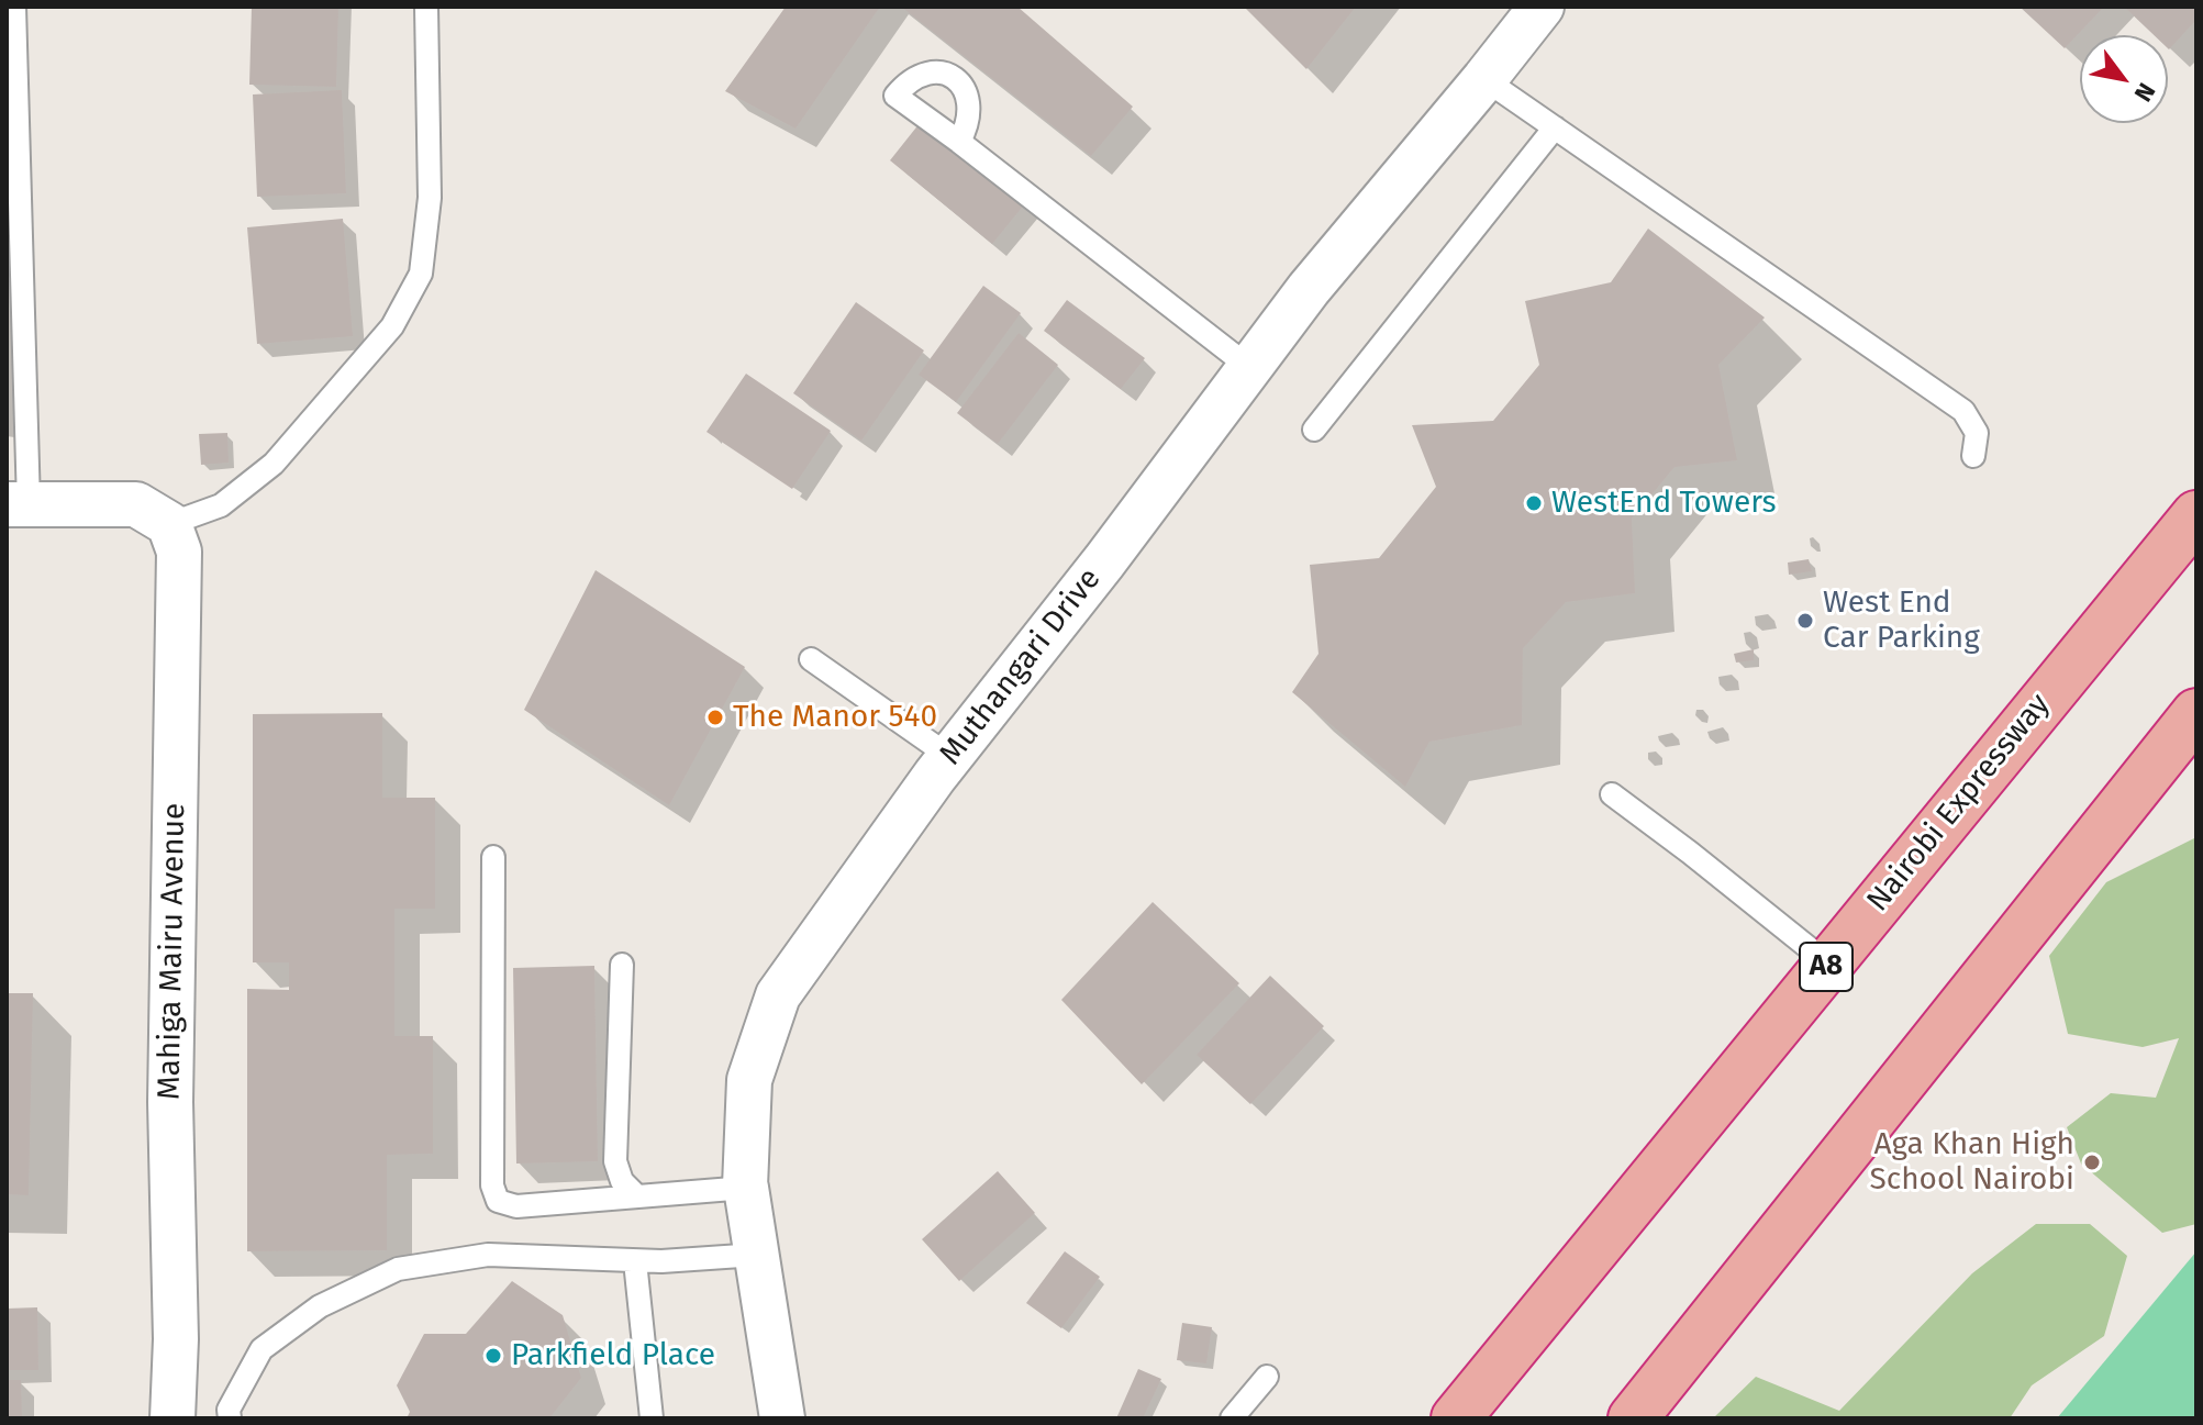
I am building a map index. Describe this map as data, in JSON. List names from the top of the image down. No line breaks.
{"streets":{"highway":["Nairobi Expressway","A8"],"street":["Muthangari Drive","Mahiga Mairu Avenue"]},"places":["WestEnd Towers","West End Car Parking","The Manor 540","Aga Khan High School Nairobi","Parkfield Place"],"north":"bottom right"}
